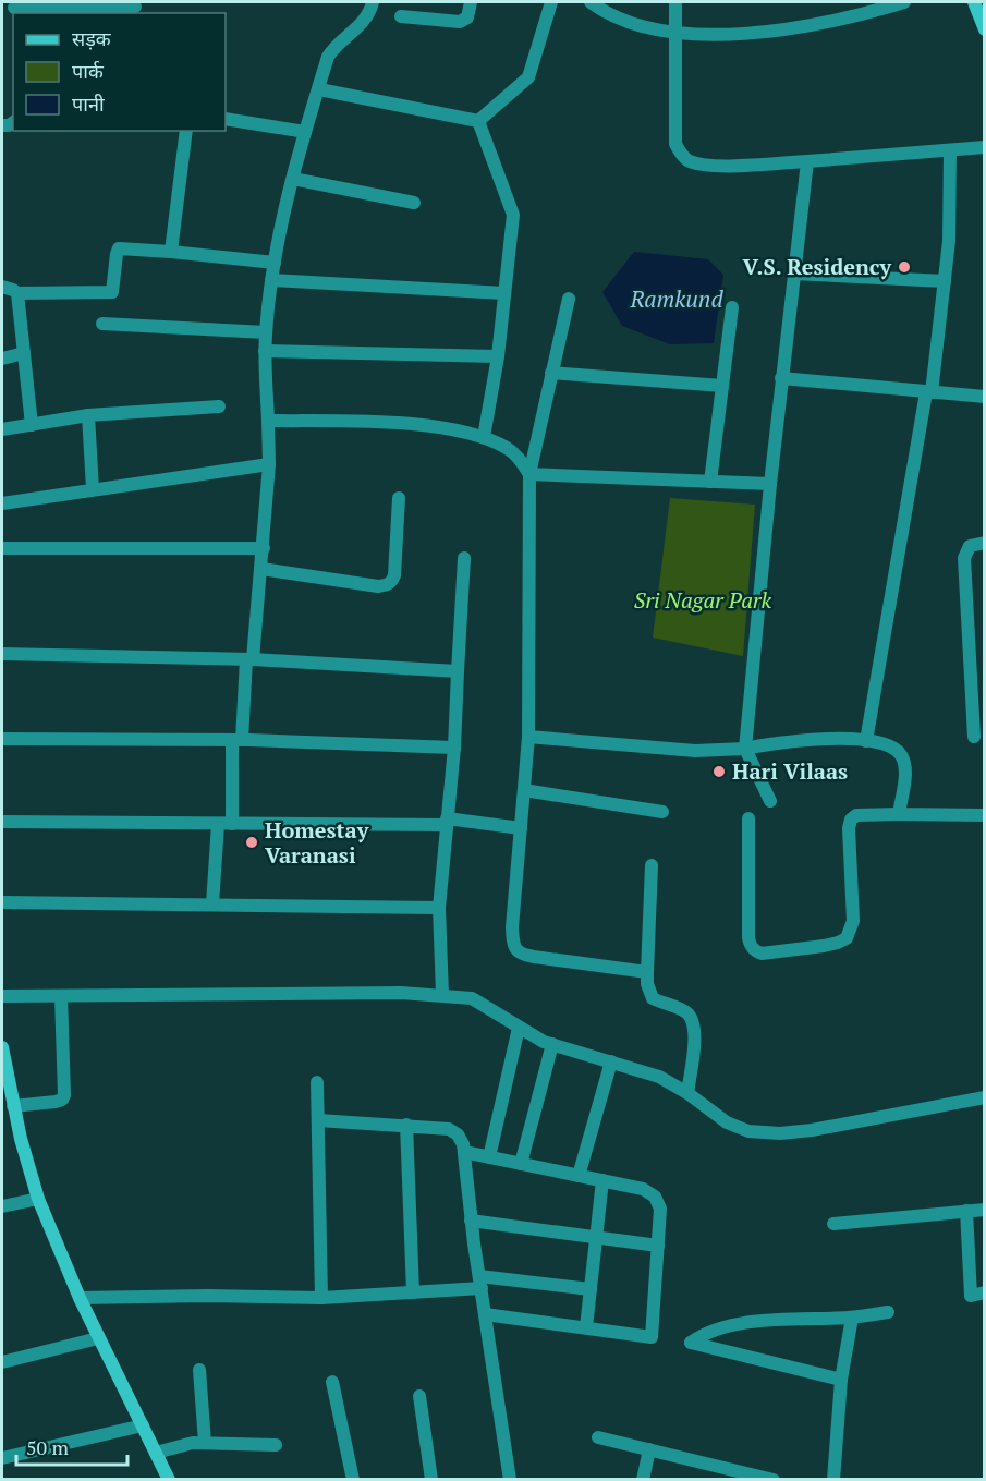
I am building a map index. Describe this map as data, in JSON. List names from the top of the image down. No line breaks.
{"water":["Ramkund"],"parks":["Sri Nagar Park"],"places":["V.S. Residency","Hari Vilaas","Homestay Varanasi"],"legend":["सड़क","पार्क","पानी"],"scale_bar":"50 m"}
